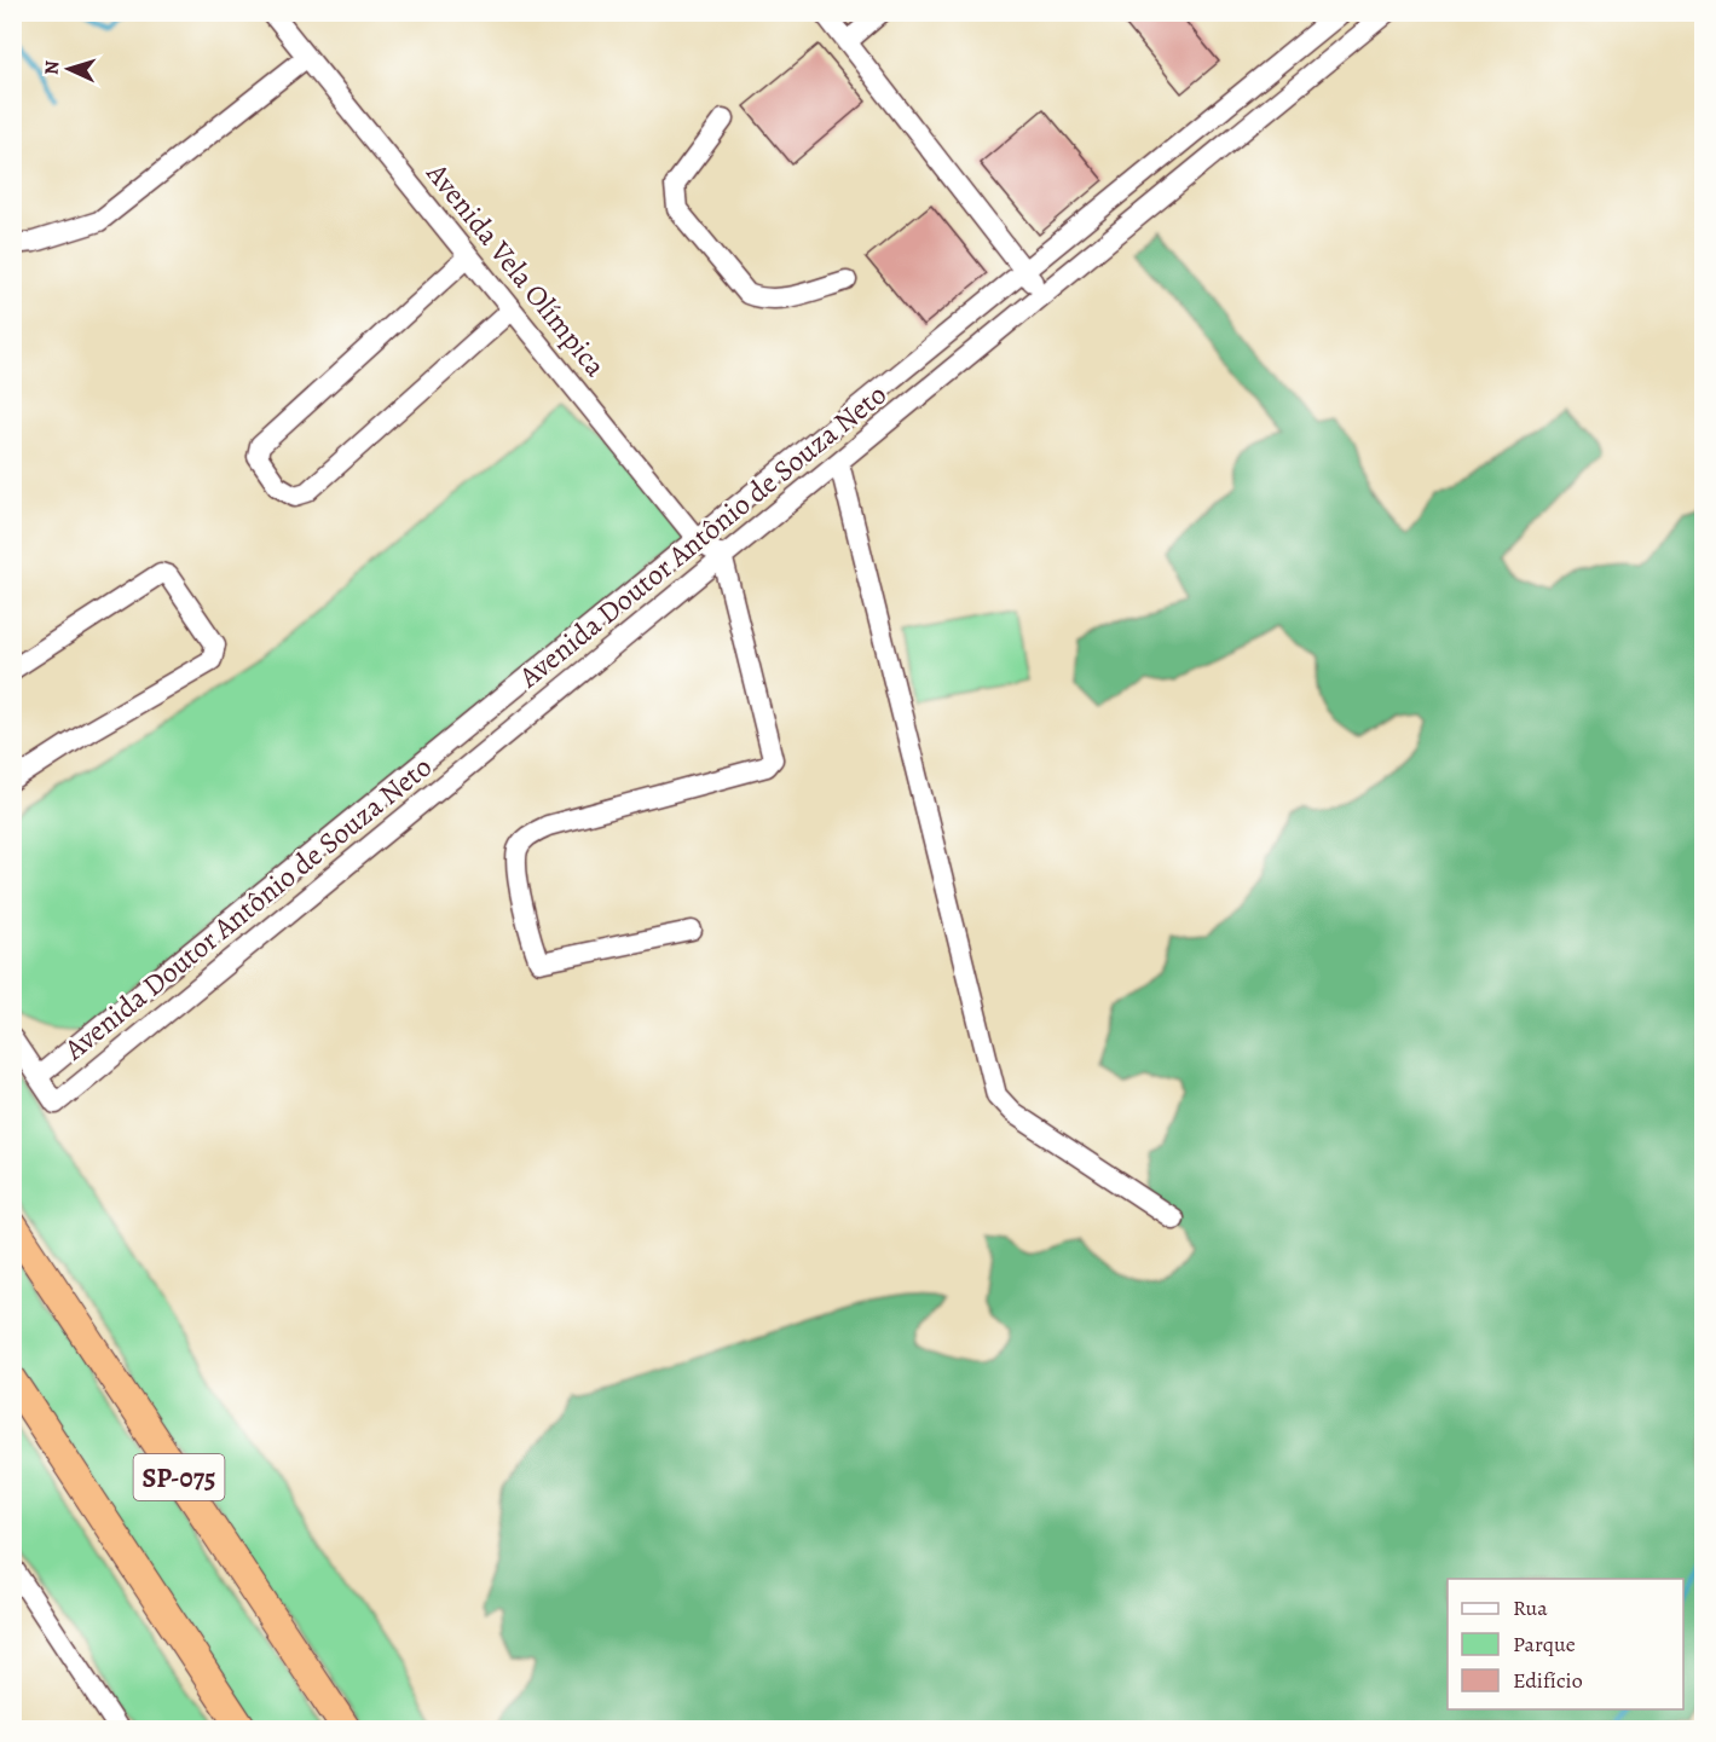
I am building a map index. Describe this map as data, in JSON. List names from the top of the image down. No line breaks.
{"streets":{"highway":["SP-075"],"street":["Avenida Vela Olímpica","Avenida Doutor Antônio de Souza Neto"]},"crossings":[["Avenida Vela Olímpica","Avenida Doutor Antônio de Souza Neto"]],"legend":["Rua","Parque","Edifício"],"north":"left"}
